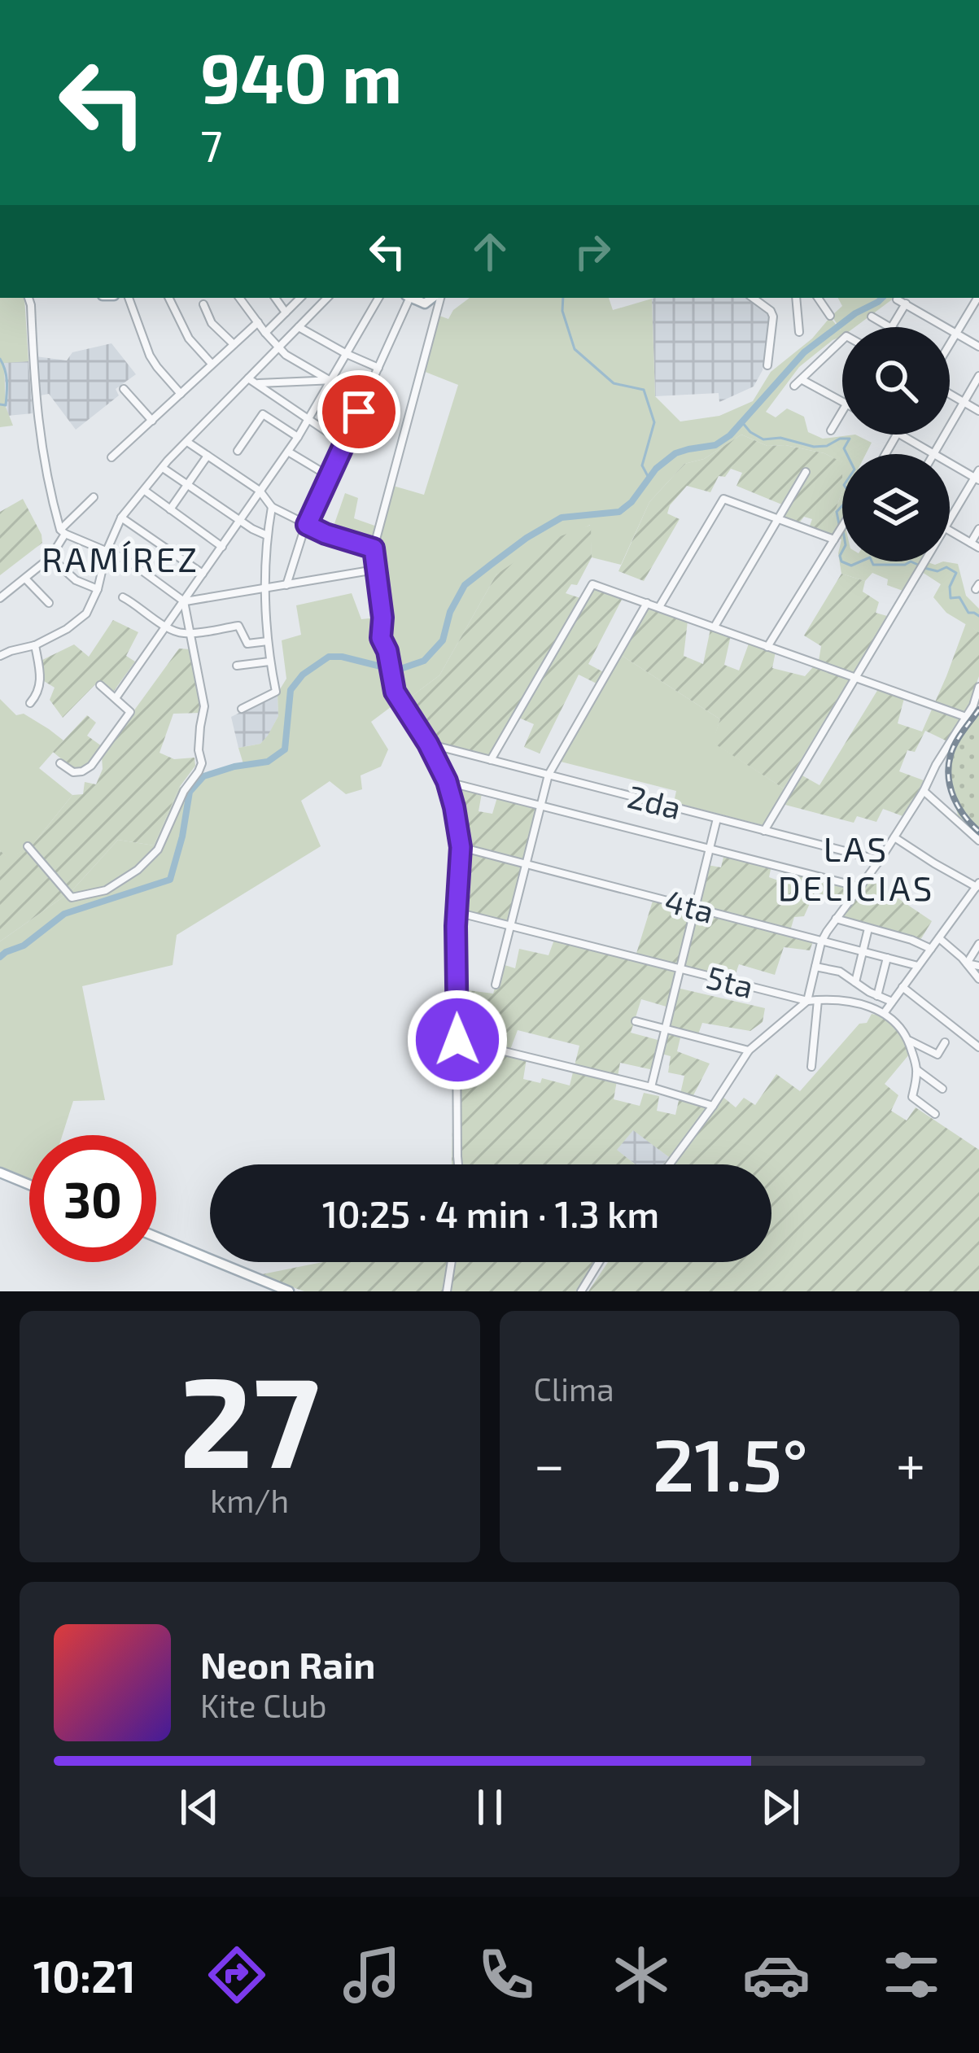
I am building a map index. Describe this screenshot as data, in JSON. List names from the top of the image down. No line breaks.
{"streets":{"street":["2da","4ta","5ta"]},"districts":["RAMÍREZ","LAS DELICIAS"],"page":{"turn":["940 m","7"],"limit":"30","trip":"10:25 · 4 min · 1.3 km","tile":[["27","km/h"],"Clima"],"heat":["−","21.5°","+"],"song":["Neon Rain","Kite Club"],"tabs":"10:21"}}
